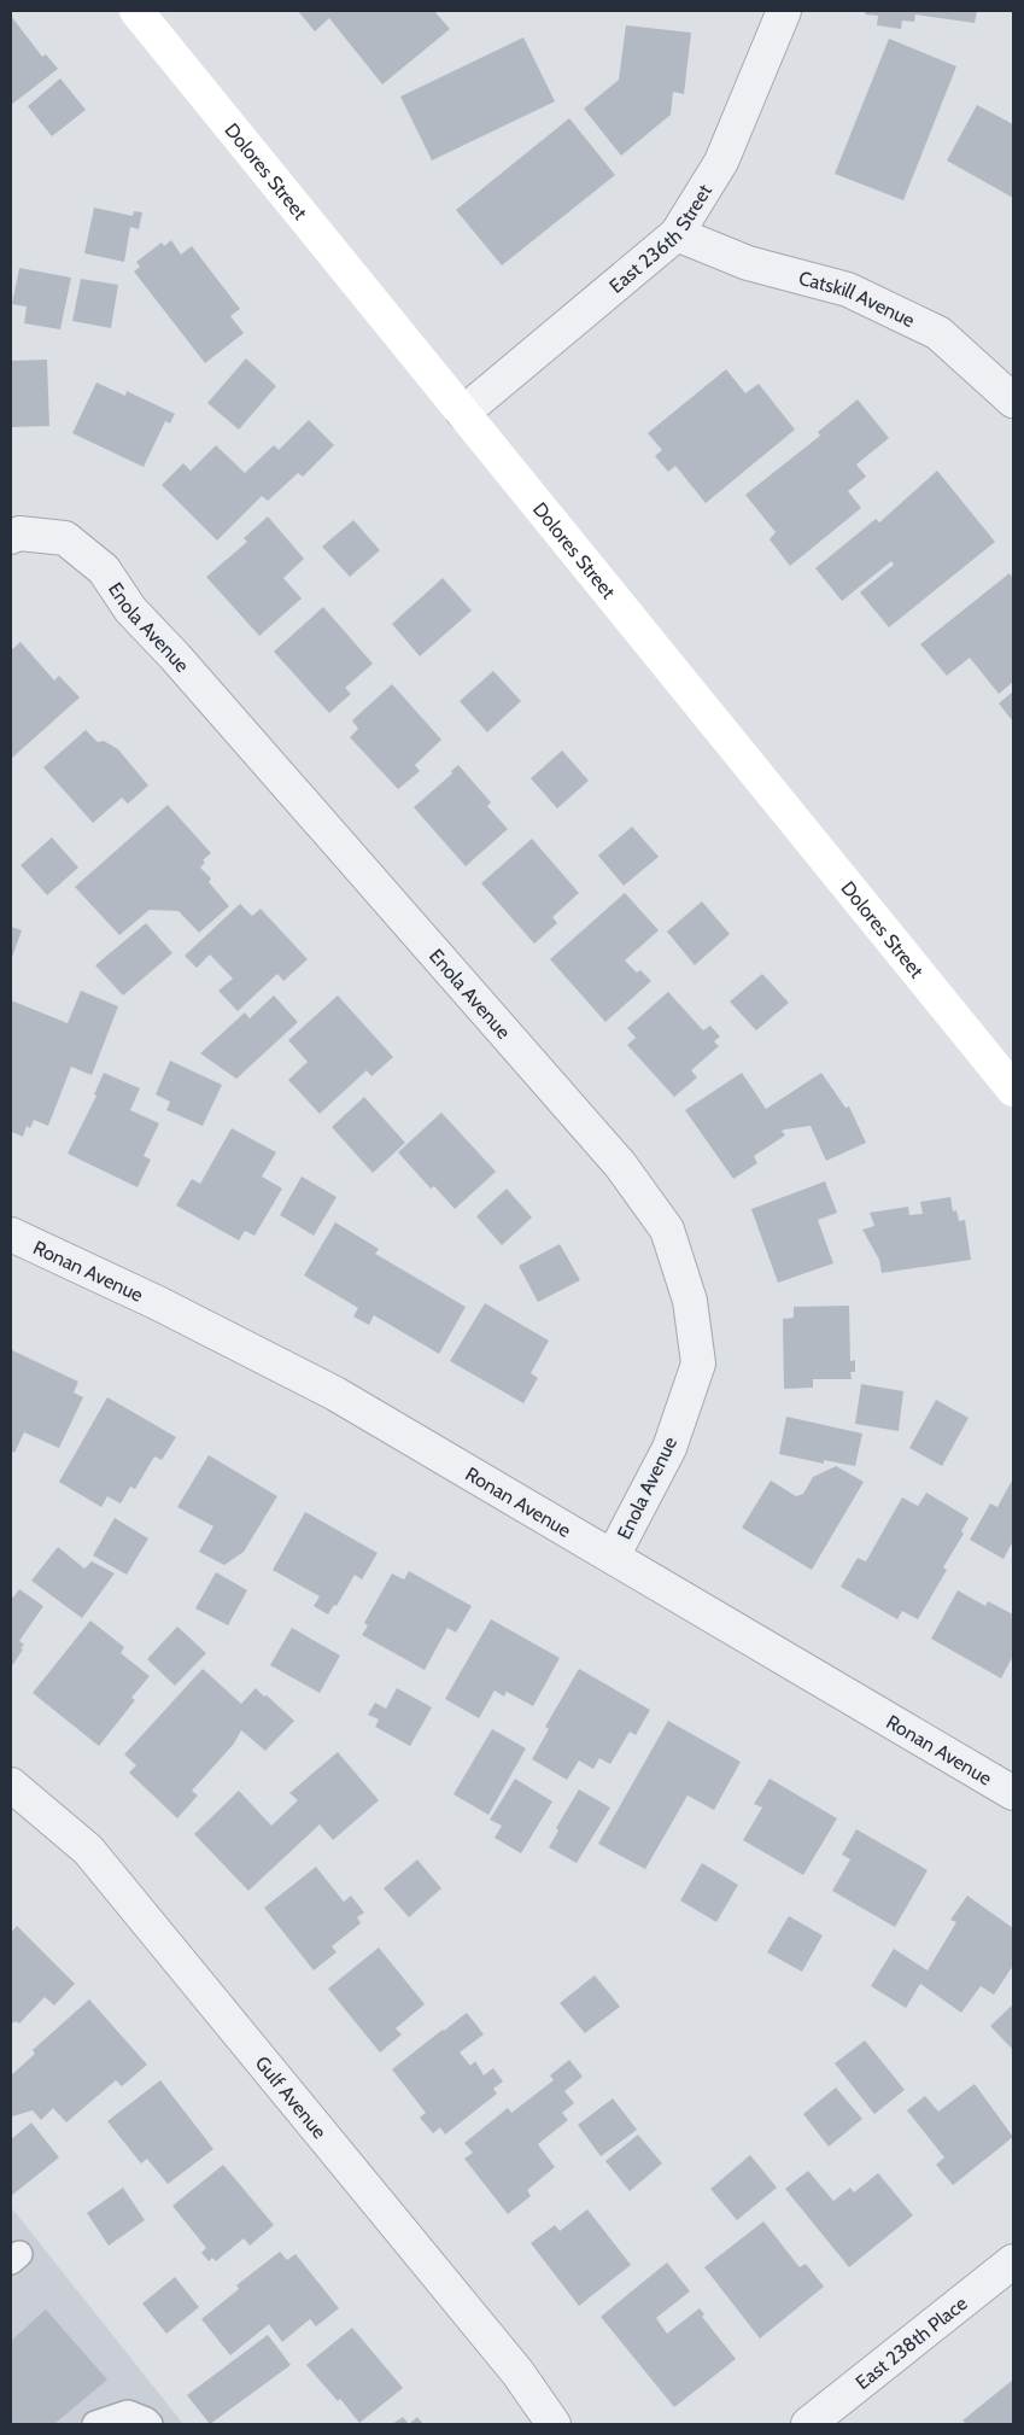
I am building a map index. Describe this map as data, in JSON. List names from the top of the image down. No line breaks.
{"streets":{"street":["Dolores Street","East 236th Street","Catskill Avenue","Enola Avenue","Ronan Avenue","Gulf Avenue","East 238th Place"]},"crossings":[["Dolores Street","East 236th Street"],["East 236th Street","Catskill Avenue"],["Enola Avenue","Ronan Avenue"]]}
